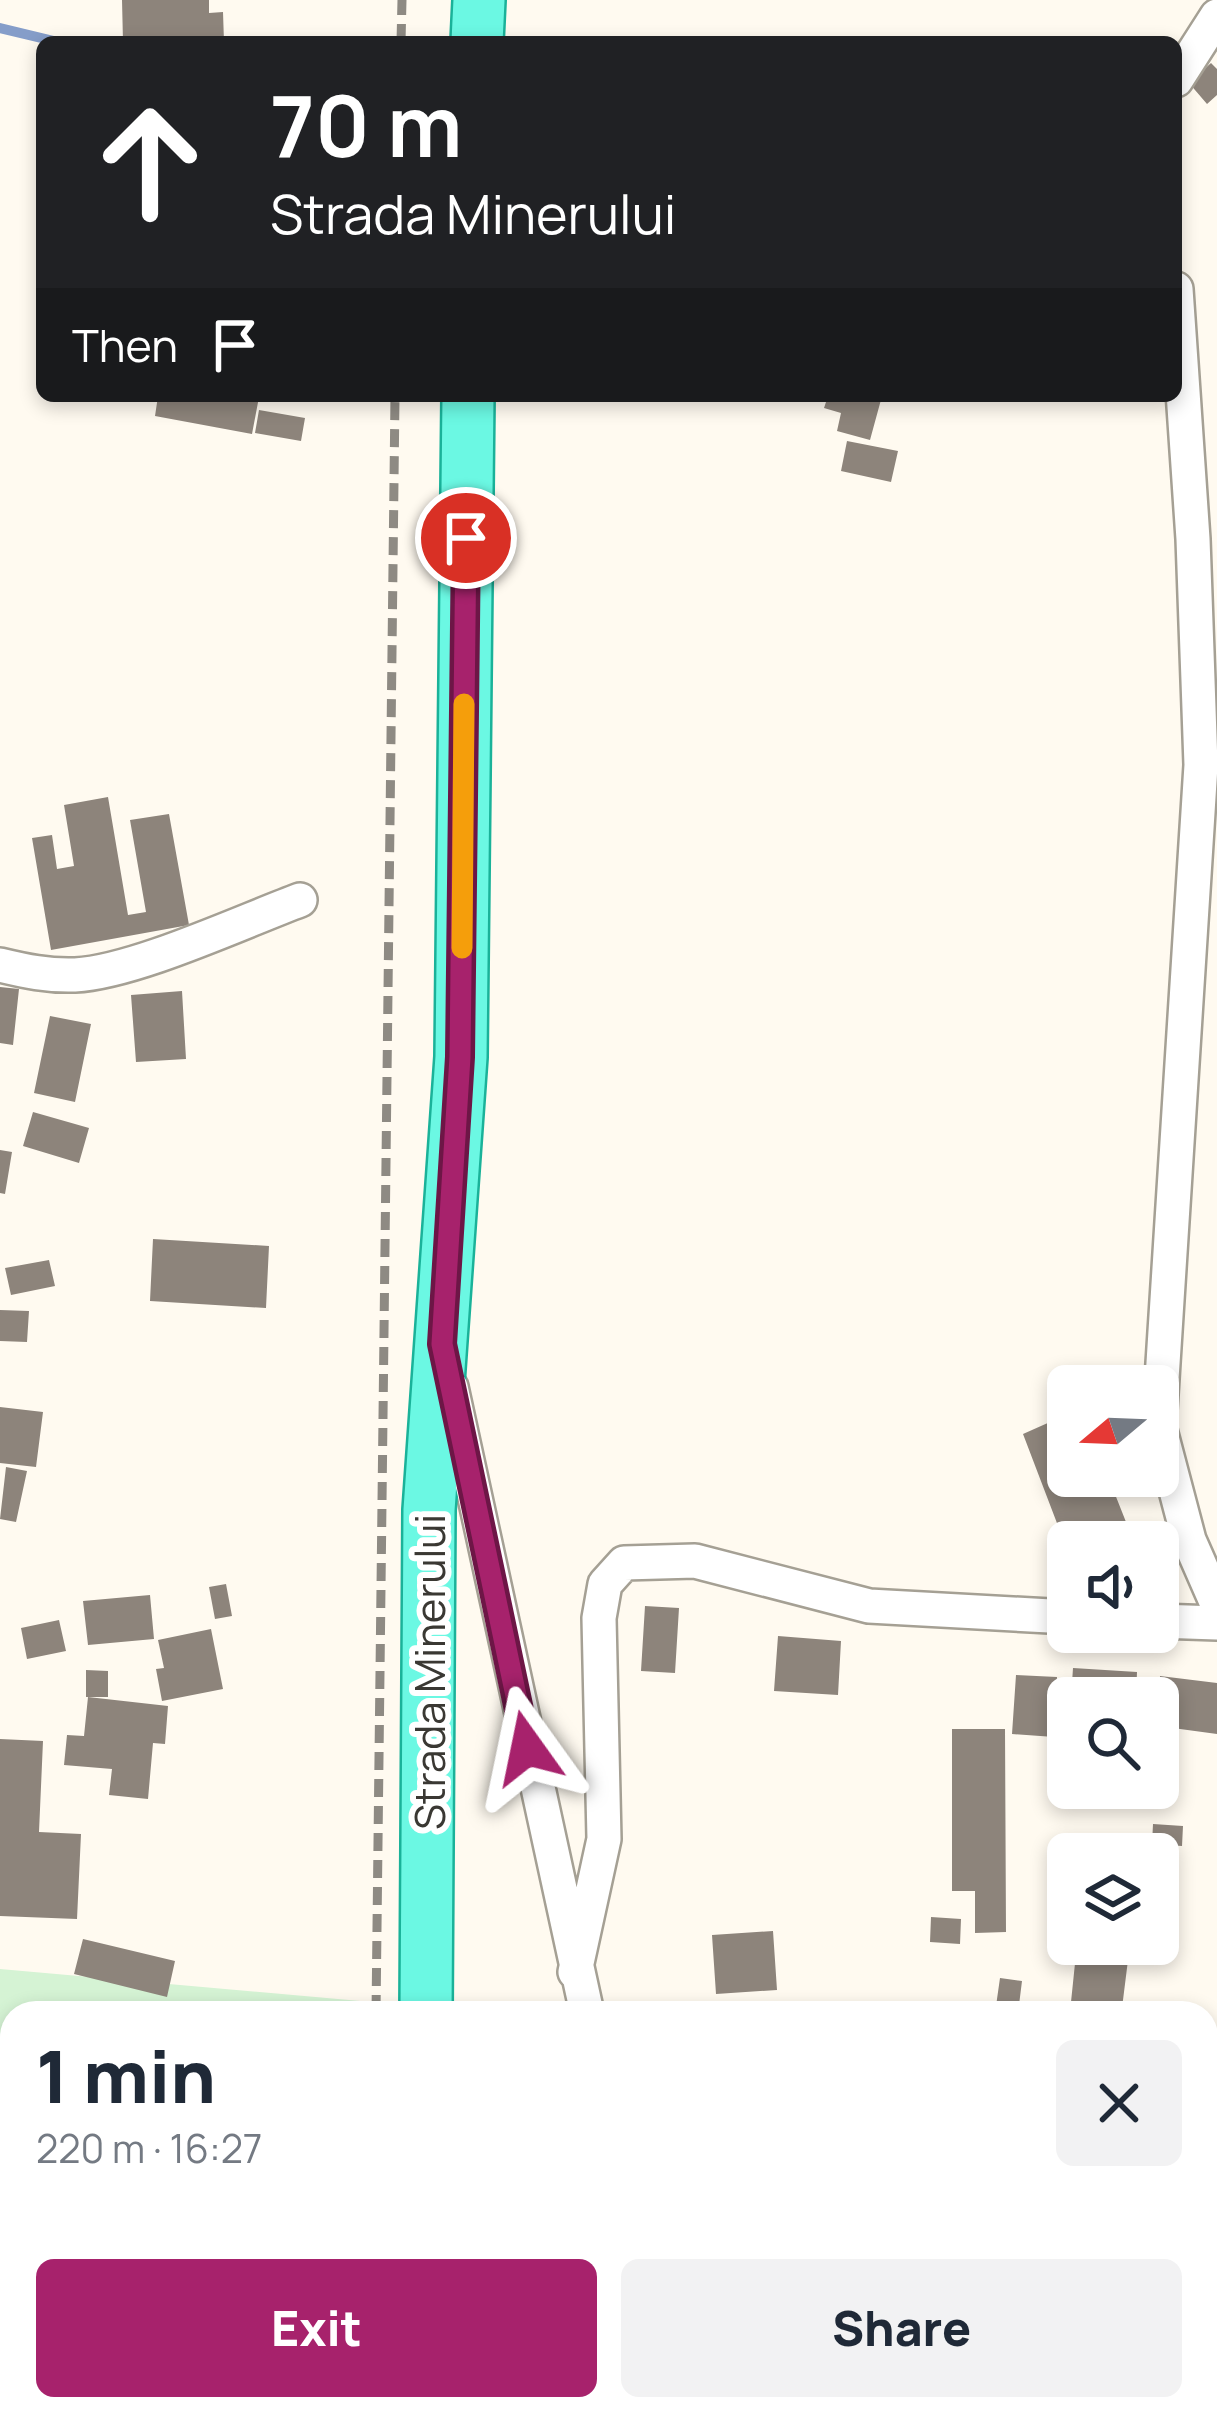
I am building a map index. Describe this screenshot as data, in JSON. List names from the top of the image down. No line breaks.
{"streets":{"main road":["Strada Minerului"]},"north":"left","page":{"turn":["70 m","Strada Minerului"],"then":"Then","heading":["1 min","220 m · 16:27"],"buttons":["Exit","Share"]}}
